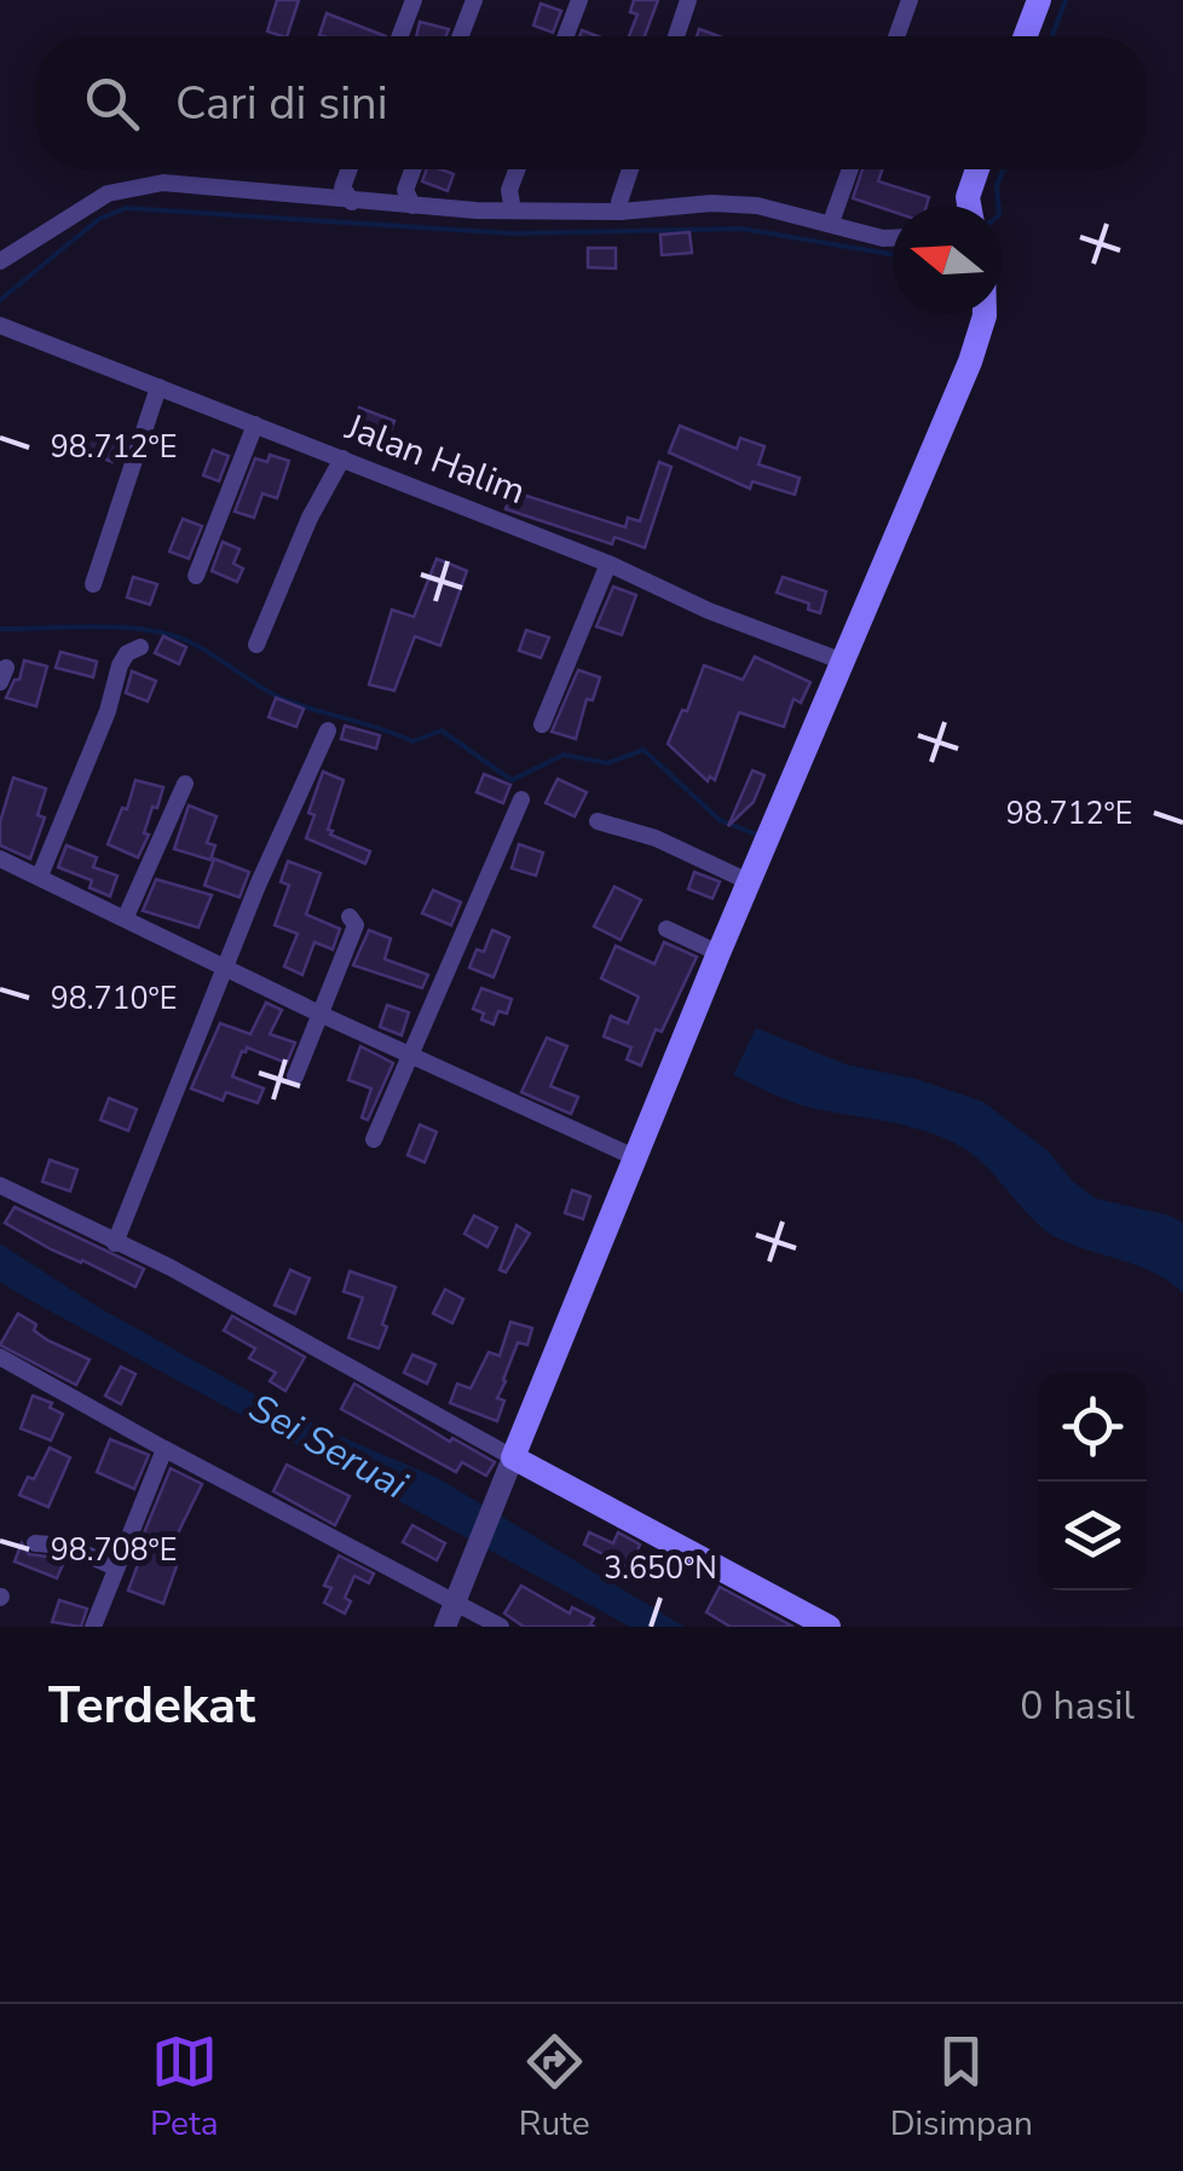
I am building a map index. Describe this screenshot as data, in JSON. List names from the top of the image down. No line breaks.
{"streets":{"street":["Jalan Halim"]},"water":["Sei Seruai"],"north":"left","page":{"search":"Cari di sini","heading":["Terdekat","0 hasil"],"nav":["Peta","Rute","Disimpan"]},"coordinates":["98.712°E","98.710°E","98.708°E","3.650°N"]}
